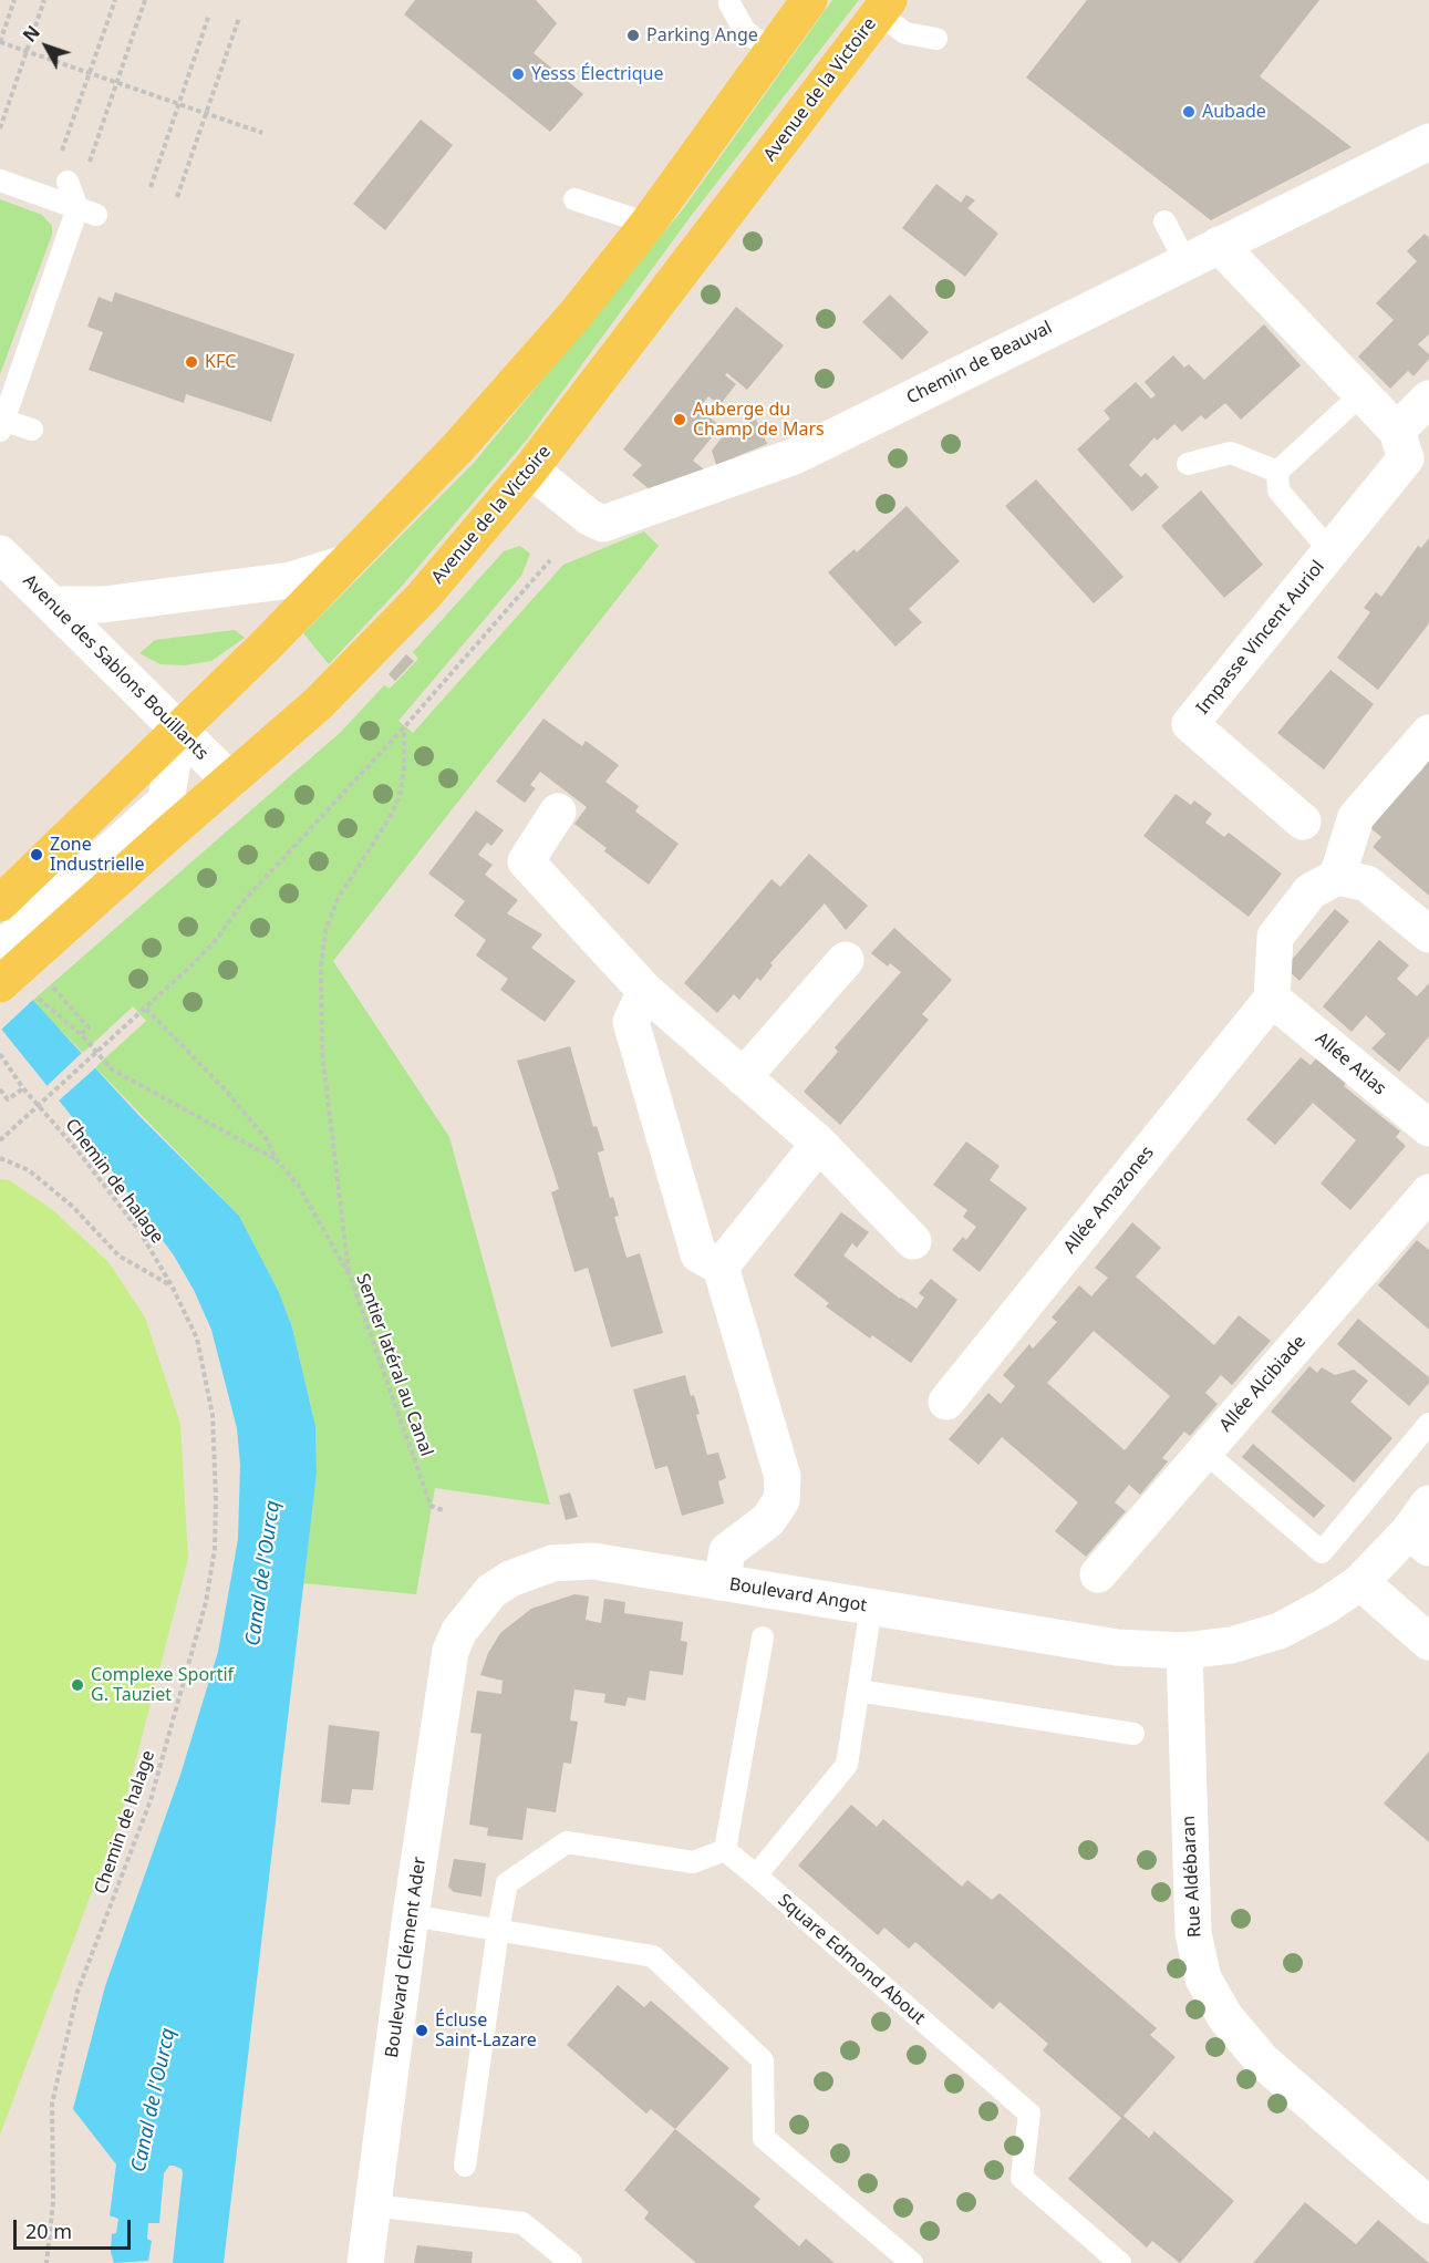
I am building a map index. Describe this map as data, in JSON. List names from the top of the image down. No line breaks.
{"streets":{"main road":["Avenue de la Victoire"],"street":["Chemin de Beauval","Impasse Vincent Auriol","Avenue des Sablons Bouillants","Allée Atlas","Allée Amazones","Allée Alcibiade","Boulevard Angot","Rue Aldébaran","Boulevard Clément Ader"],"lane":["Square Edmond About"],"path":["Chemin de halage","Sentier latéral au Canal"]},"crossings":[["Avenue de la Victoire","Chemin de Beauval"],["Avenue de la Victoire","Avenue des Sablons Bouillants"],["Allée Atlas","Allée Amazones"],["Boulevard Angot","Rue Aldébaran"],["Boulevard Angot","Boulevard Clément Ader"]],"water":["Canal de l'Ourcq"],"places":["Parking Ange","Yesss Électrique","Aubade","KFC","Auberge du Champ de Mars","Zone Industrielle","Complexe Sportif G. Tauziet","Écluse Saint-Lazare"],"scale_bar":"20 m","north":"top left"}
